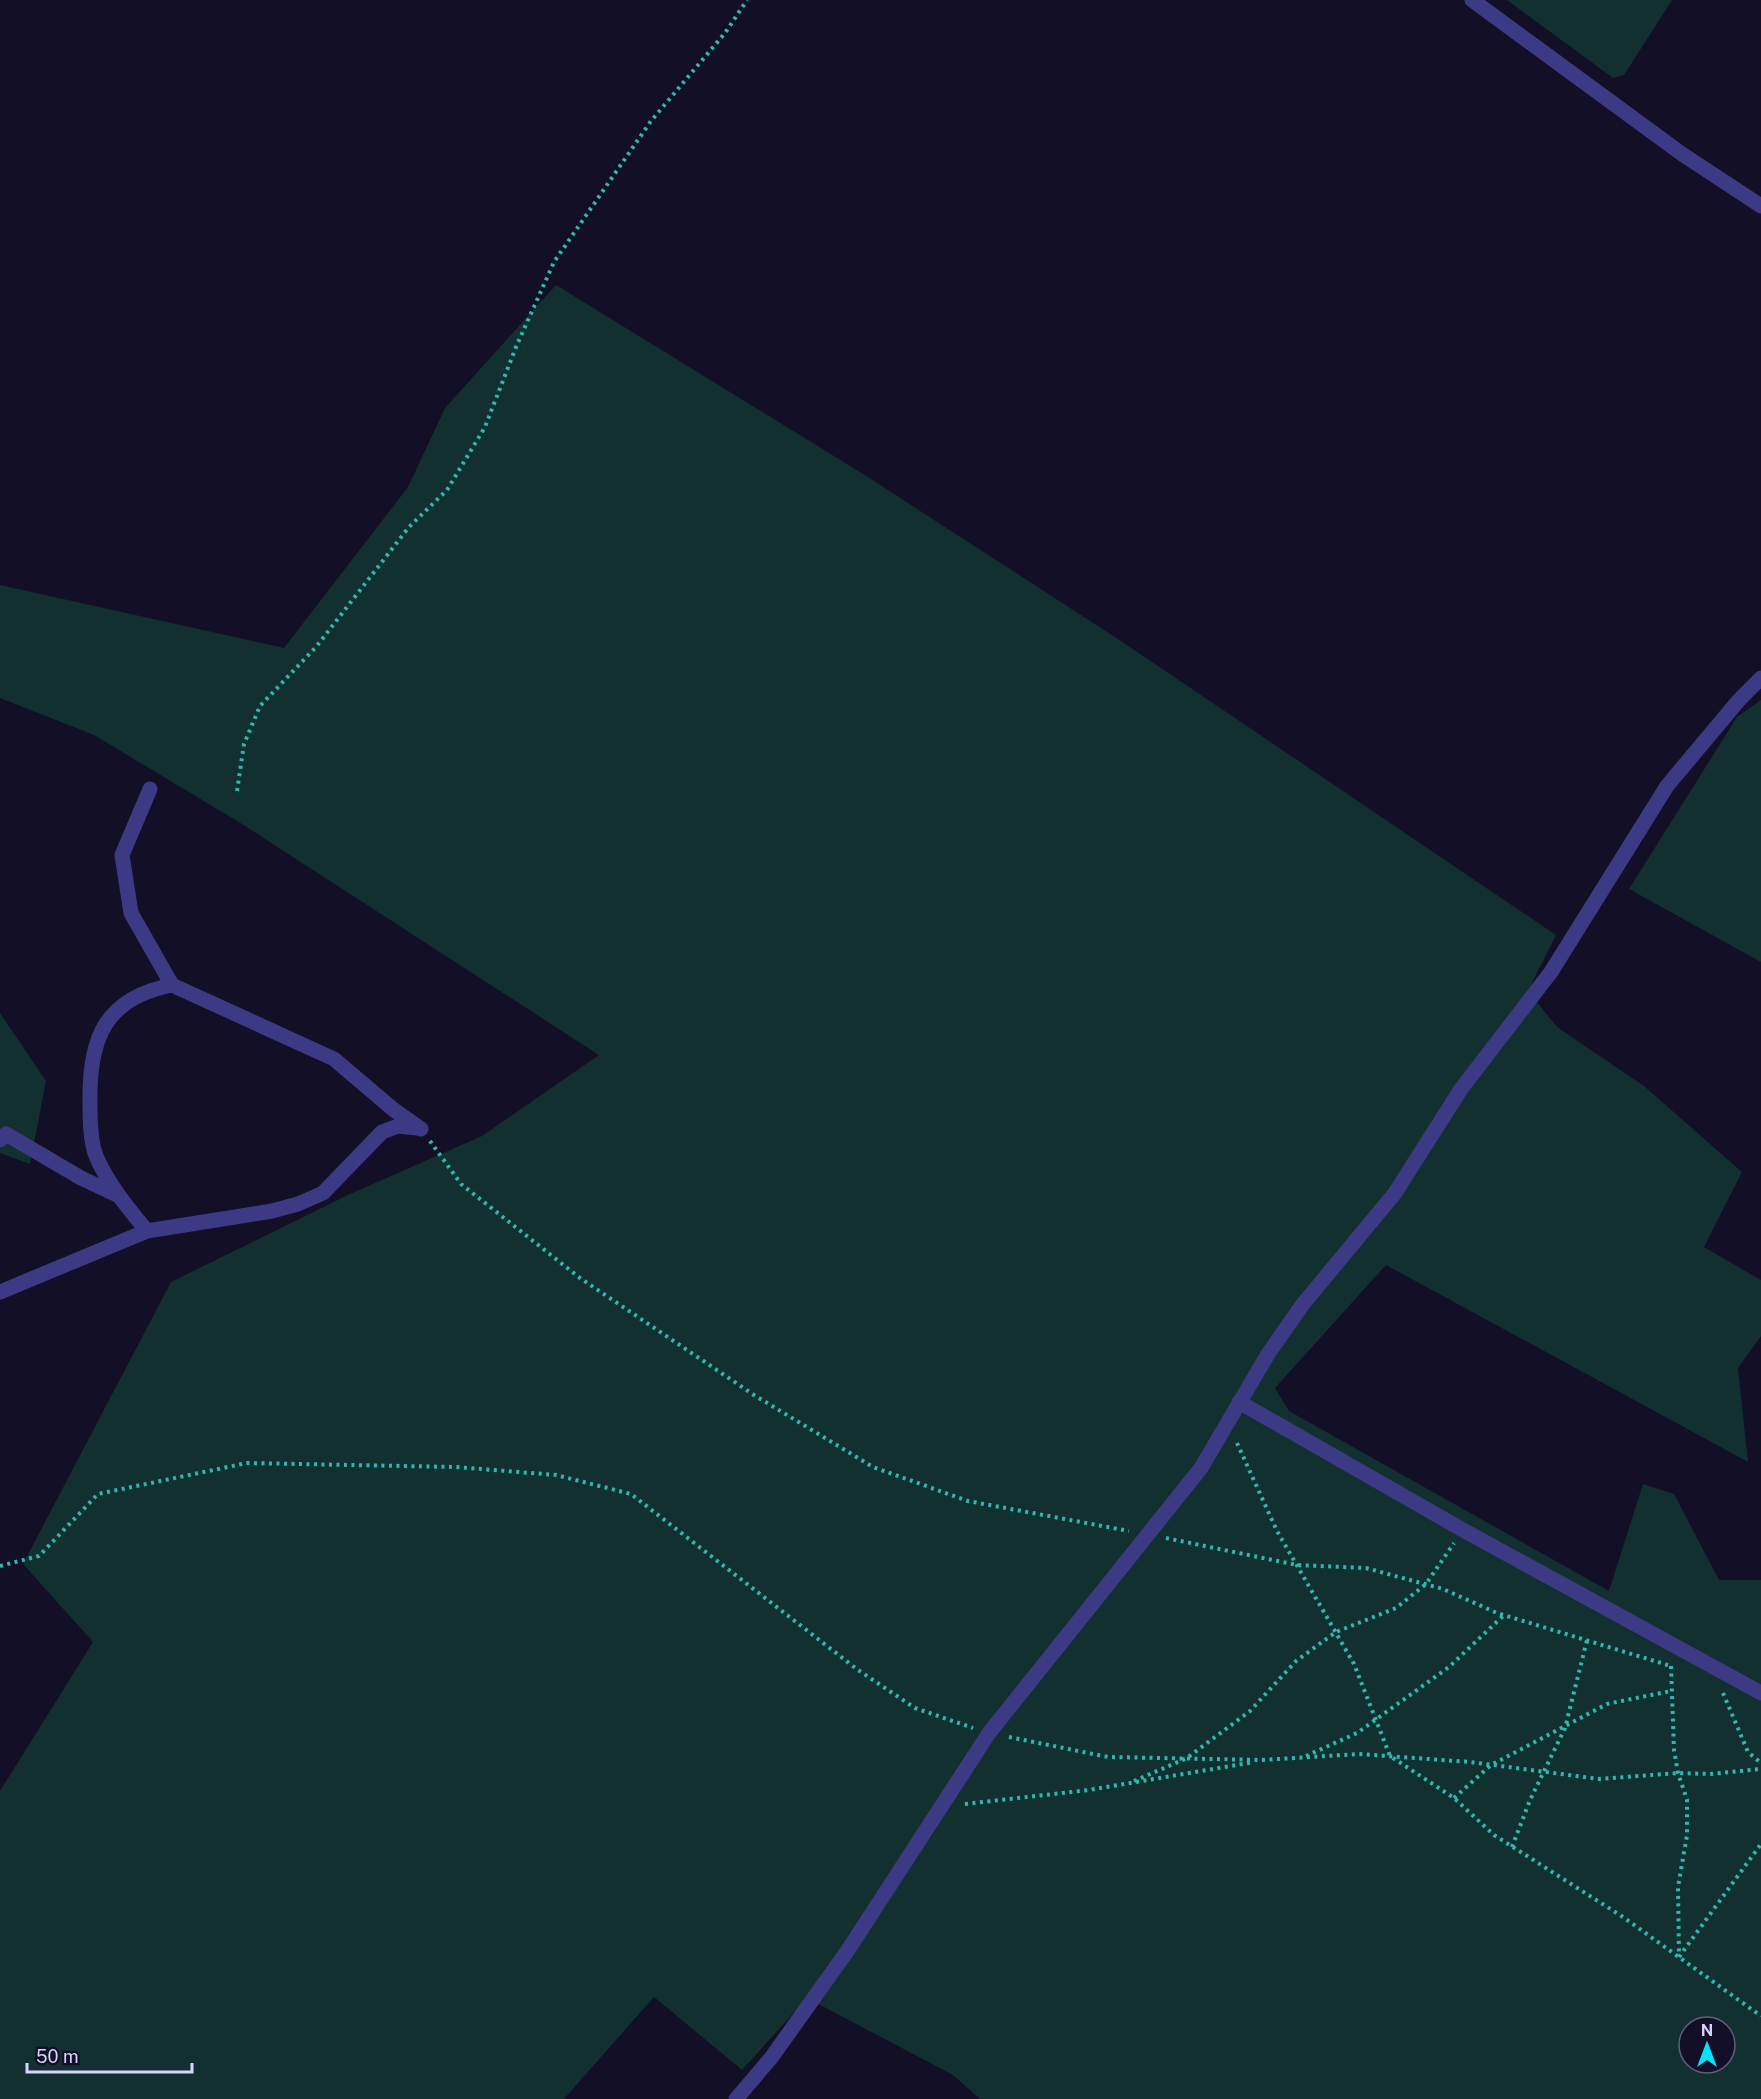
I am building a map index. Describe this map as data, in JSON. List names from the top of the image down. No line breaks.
{"scale_bar":"50 m","north":"top"}
